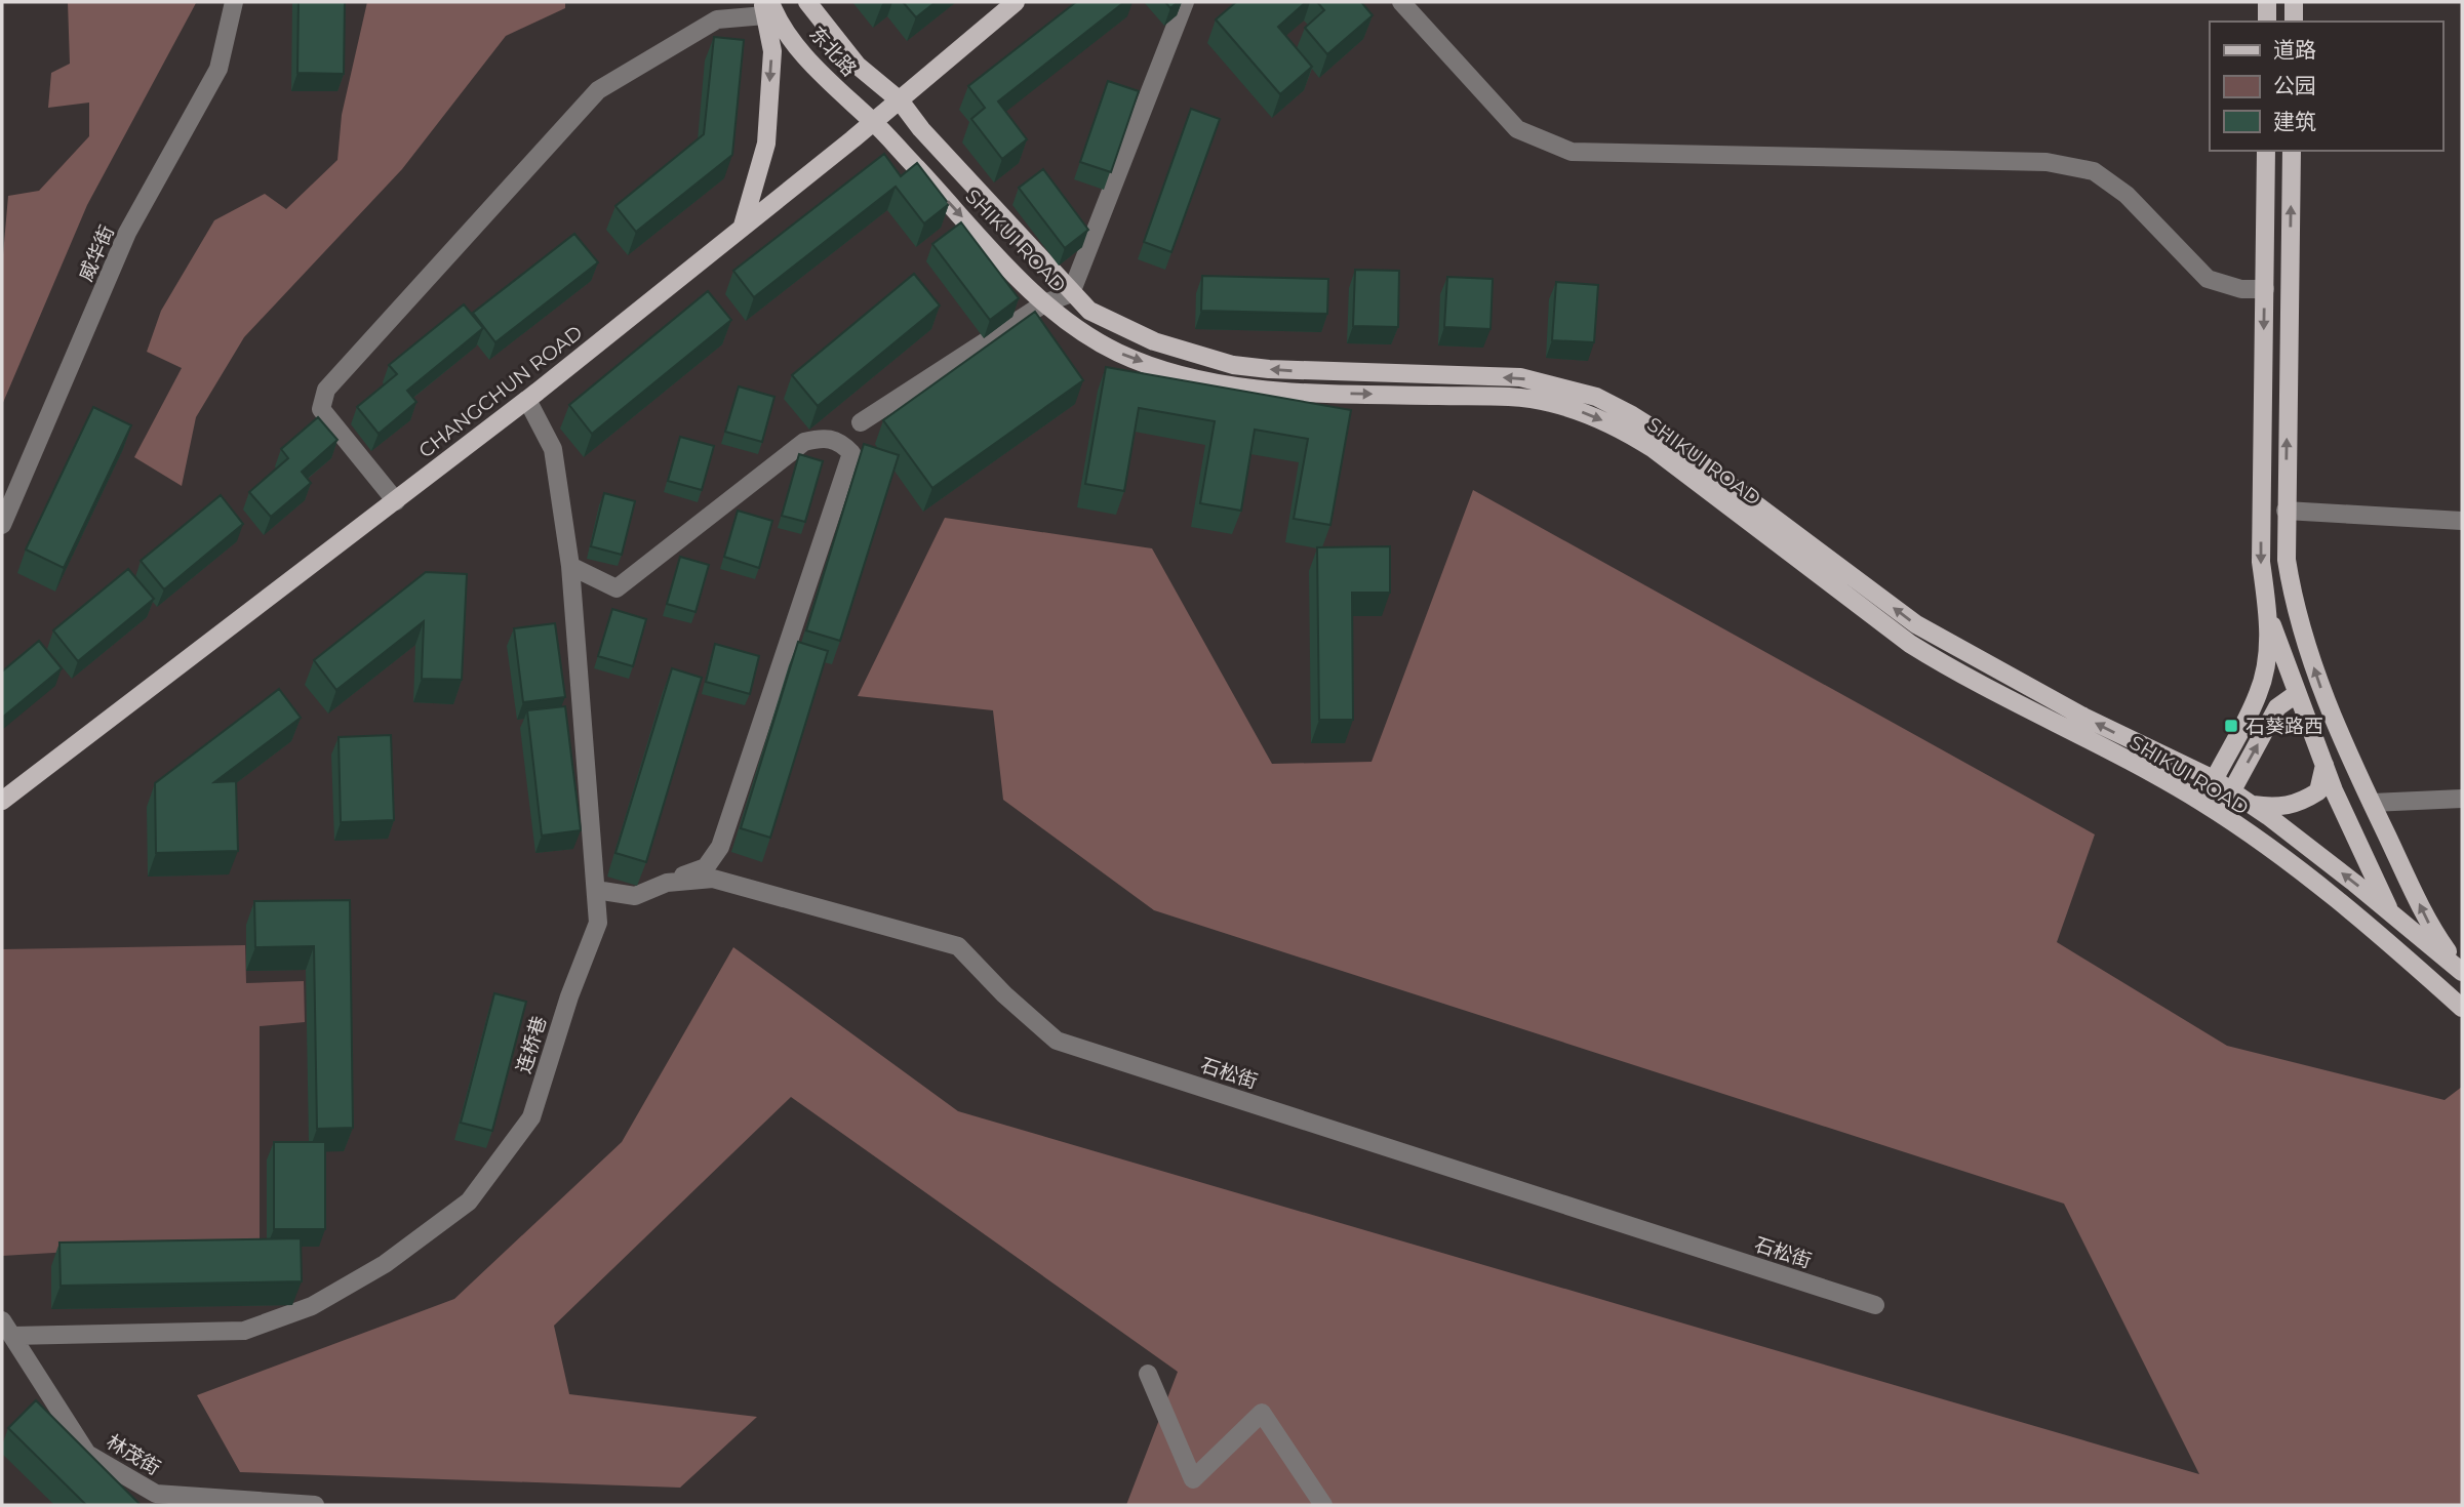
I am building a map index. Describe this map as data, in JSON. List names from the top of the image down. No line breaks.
{"streets":{"main road":["东北路","SHIKUI ROAD","CHANGCHUN ROAD"],"street":["威华街","连桥巷","石松街","林茂街"]},"crossings":[["东北路","SHIKUI ROAD"],["东北路","CHANGCHUN ROAD"],["SHIKUI ROAD","CHANGCHUN ROAD"],["CHANGCHUN ROAD","连桥巷"],["连桥巷","石松街"],["连桥巷","林茂街"]],"places":{"transit":["石葵路西"]},"legend":["道路","公园","建筑"]}
